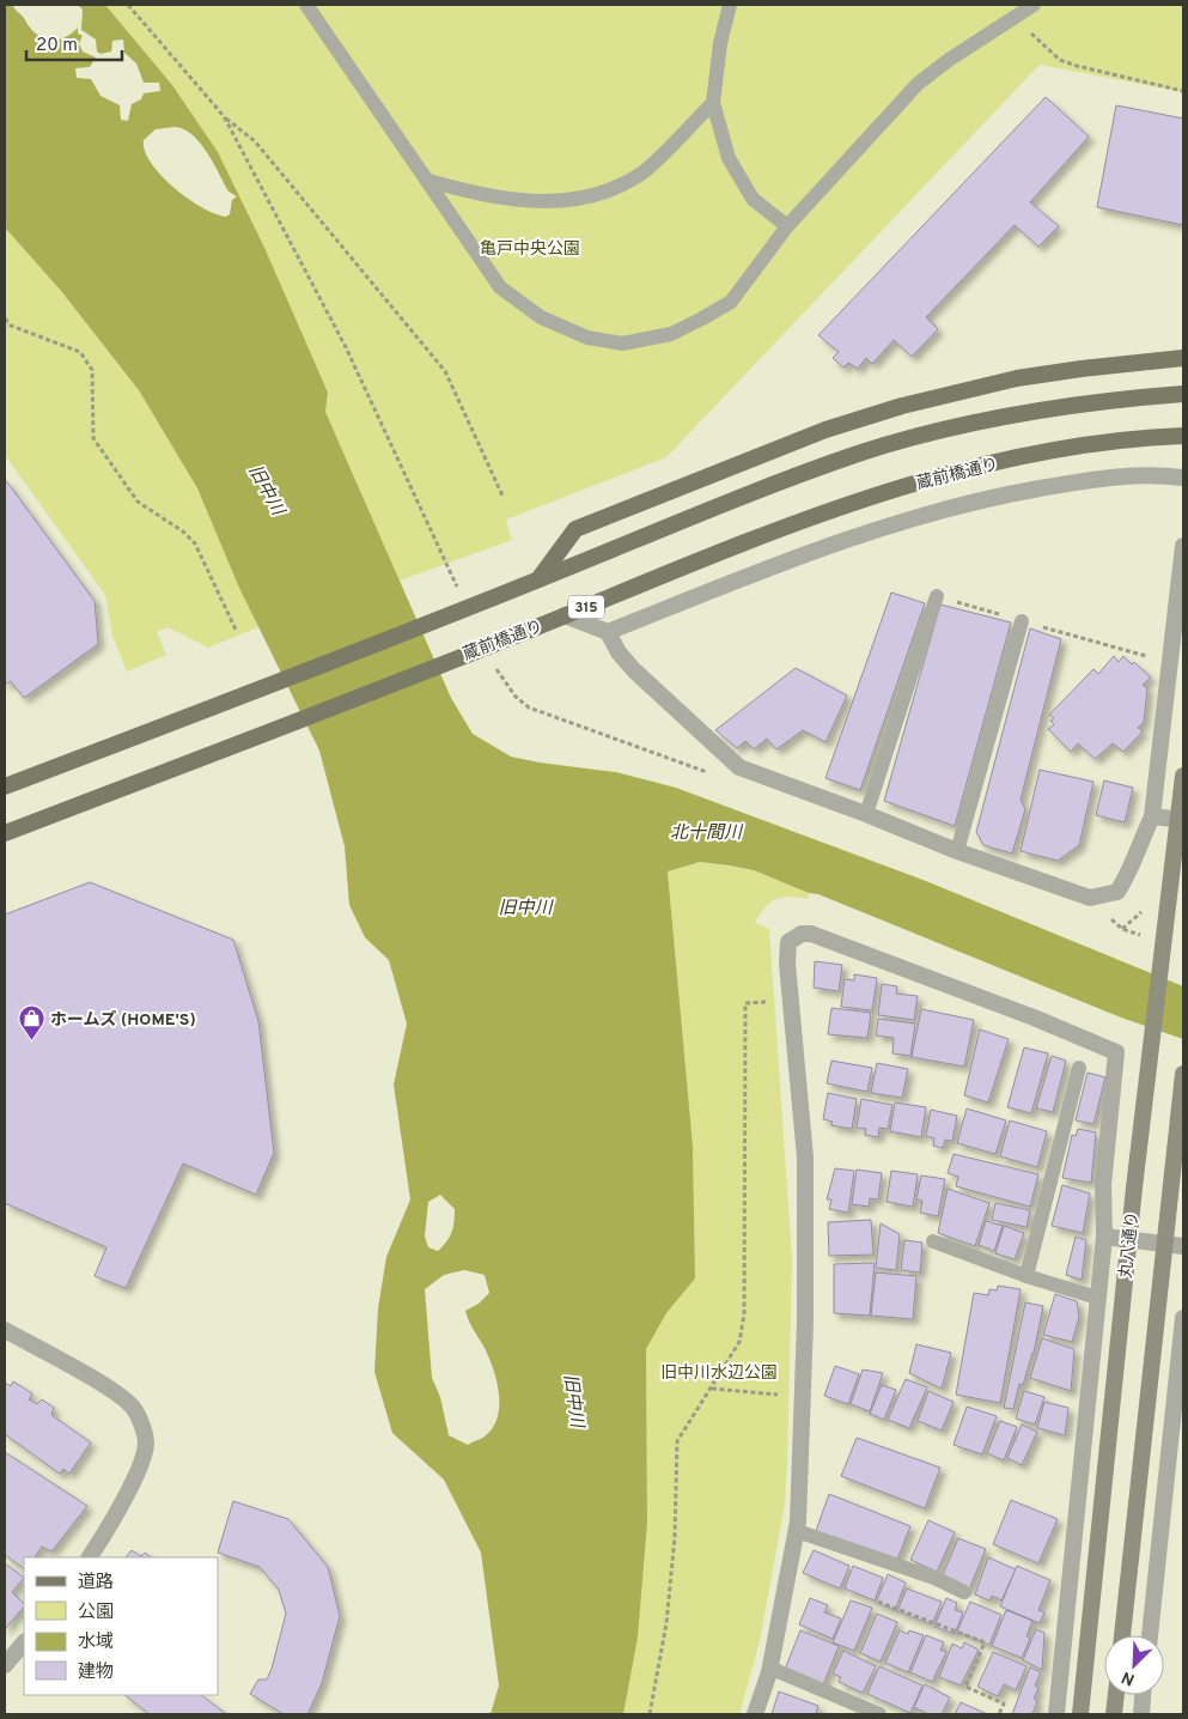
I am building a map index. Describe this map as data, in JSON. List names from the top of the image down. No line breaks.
{"streets":{"main road":["蔵前橋通り","315","丸八通り"]},"water":["旧中川","北十間川"],"parks":["亀戸中央公園","旧中川水辺公園"],"places":{"shop":["ホームズ (HOME'S)"]},"legend":["道路","公園","水域","建物"],"scale_bar":"20 m","north":"bottom left"}
